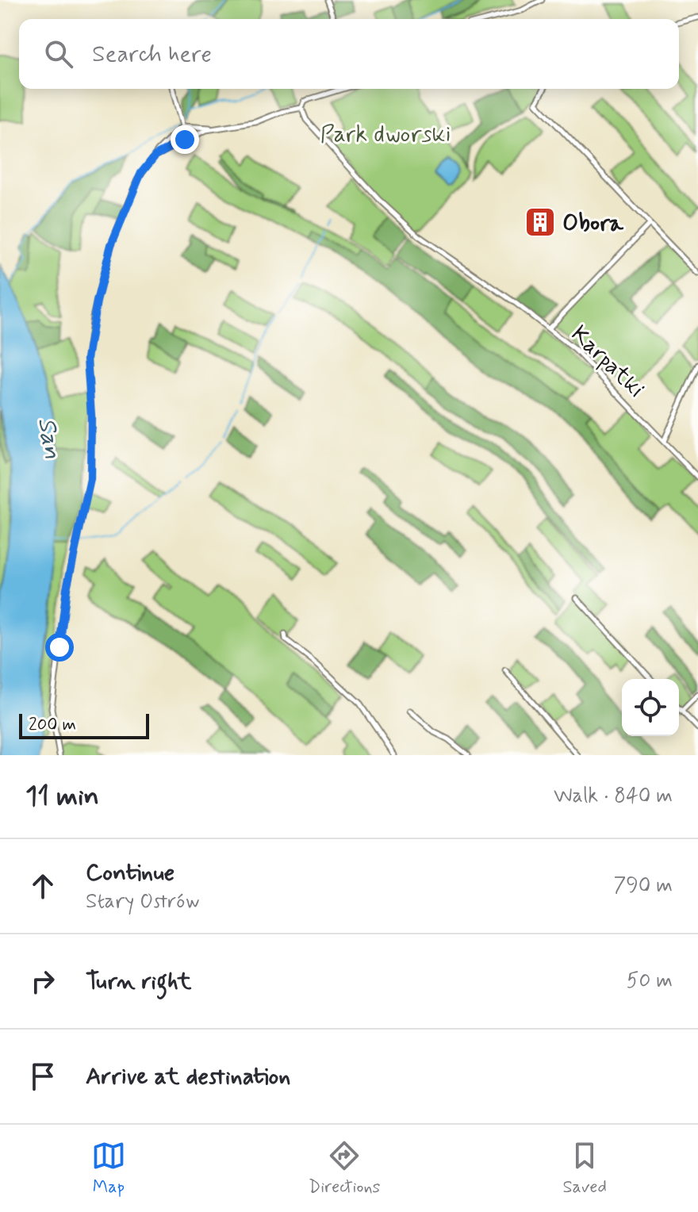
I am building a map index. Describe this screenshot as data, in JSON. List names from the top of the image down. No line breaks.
{"streets":{"street":["Karpatki"]},"water":["San"],"parks":["Park dworski"],"places":{"building":["Obora"]},"scale_bar":"200 m","page":{"search":"Search here","scale":"200 m","heading":["11 min","Walk · 840 m"],"list":[["Continue","Stary Ostrów","790 m"],["Turn right","50 m"],"Arrive at destination"],"nav":["Map","Directions","Saved"]}}
